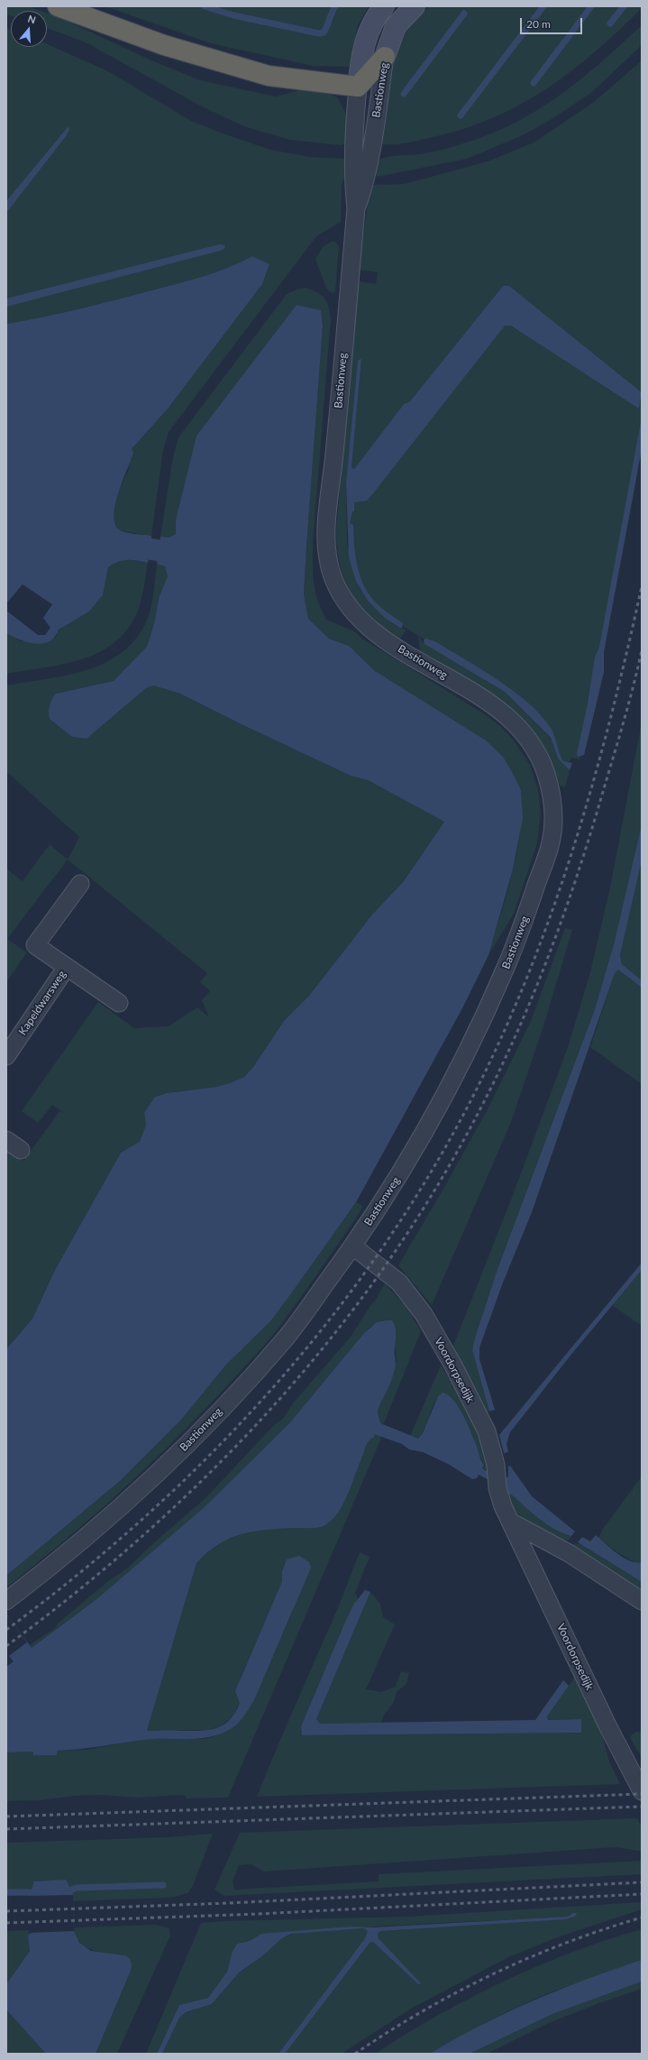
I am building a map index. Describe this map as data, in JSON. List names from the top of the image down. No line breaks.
{"streets":{"street":["Bastionweg","Kapeldwarsweg","Voordorpsedijk"]},"crossings":[["Bastionweg","Voordorpsedijk"]],"scale_bar":"20 m","north":"top"}
